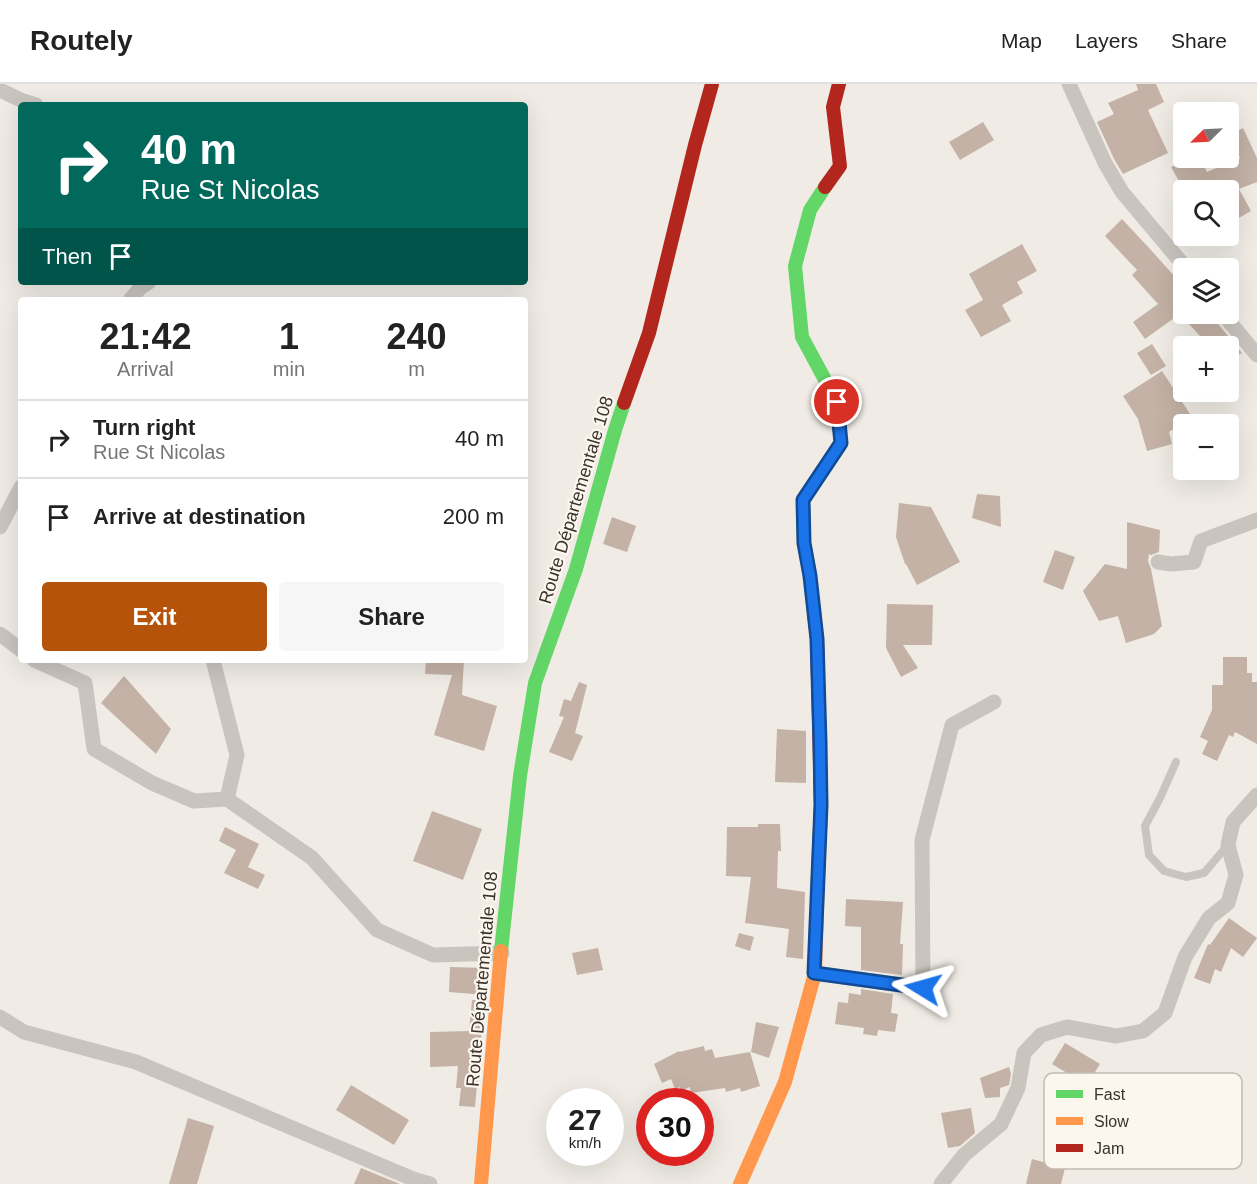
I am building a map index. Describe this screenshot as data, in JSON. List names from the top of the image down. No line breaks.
{"streets":{"street":["Route Départementale 108"]},"legend":["Fast","Slow","Jam"],"north":"bottom left","page":{"header":"Routely","nav":["Map","Layers","Share"],"map_buttons":["+","−"],"turn":["40 m","Rue St Nicolas"],"then":"Then","eta":["21:42","Arrival","1","min","240","m"],"list":[{"name":"Turn right","note":"Rue St Nicolas","value":"40 m"},{"name":"Arrive at destination","value":"200 m"}],"buttons":["Exit","Share"],"speed":"27 km/h","limit":"30"}}
